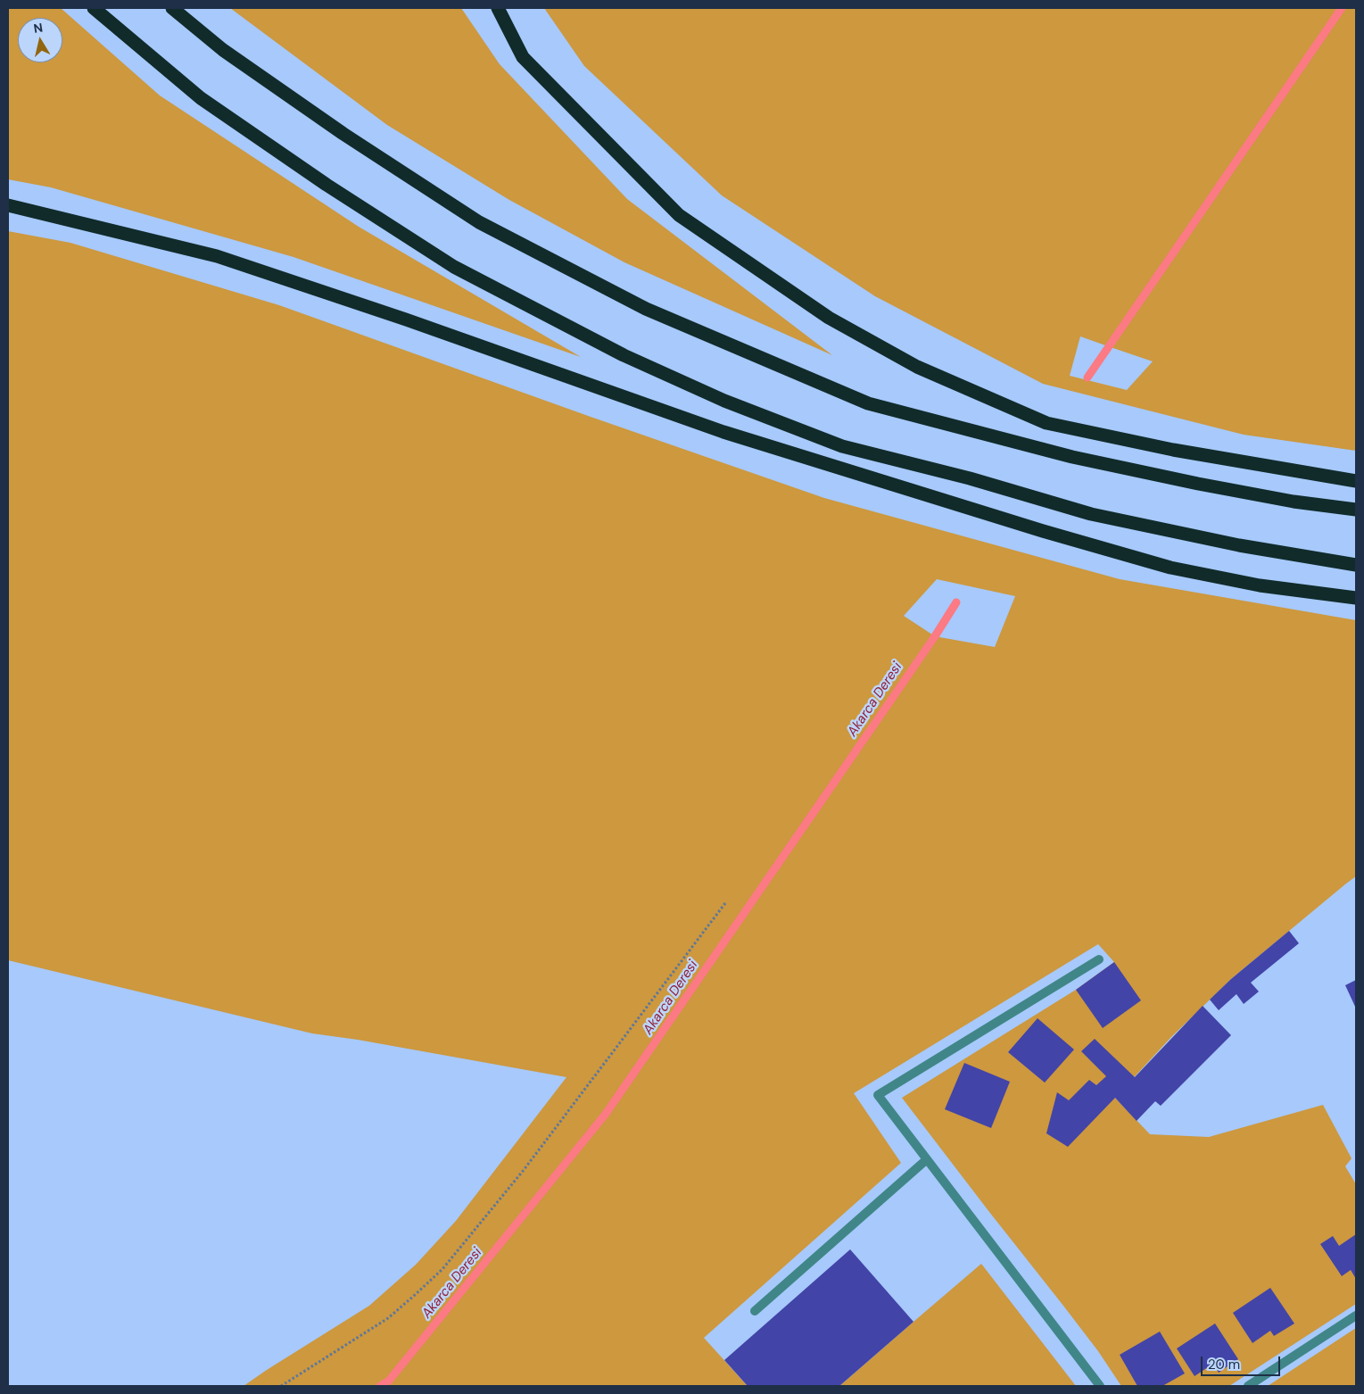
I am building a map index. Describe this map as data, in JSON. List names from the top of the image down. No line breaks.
{"water":["Akarca Deresi"],"scale_bar":"20 m","north":"top"}
